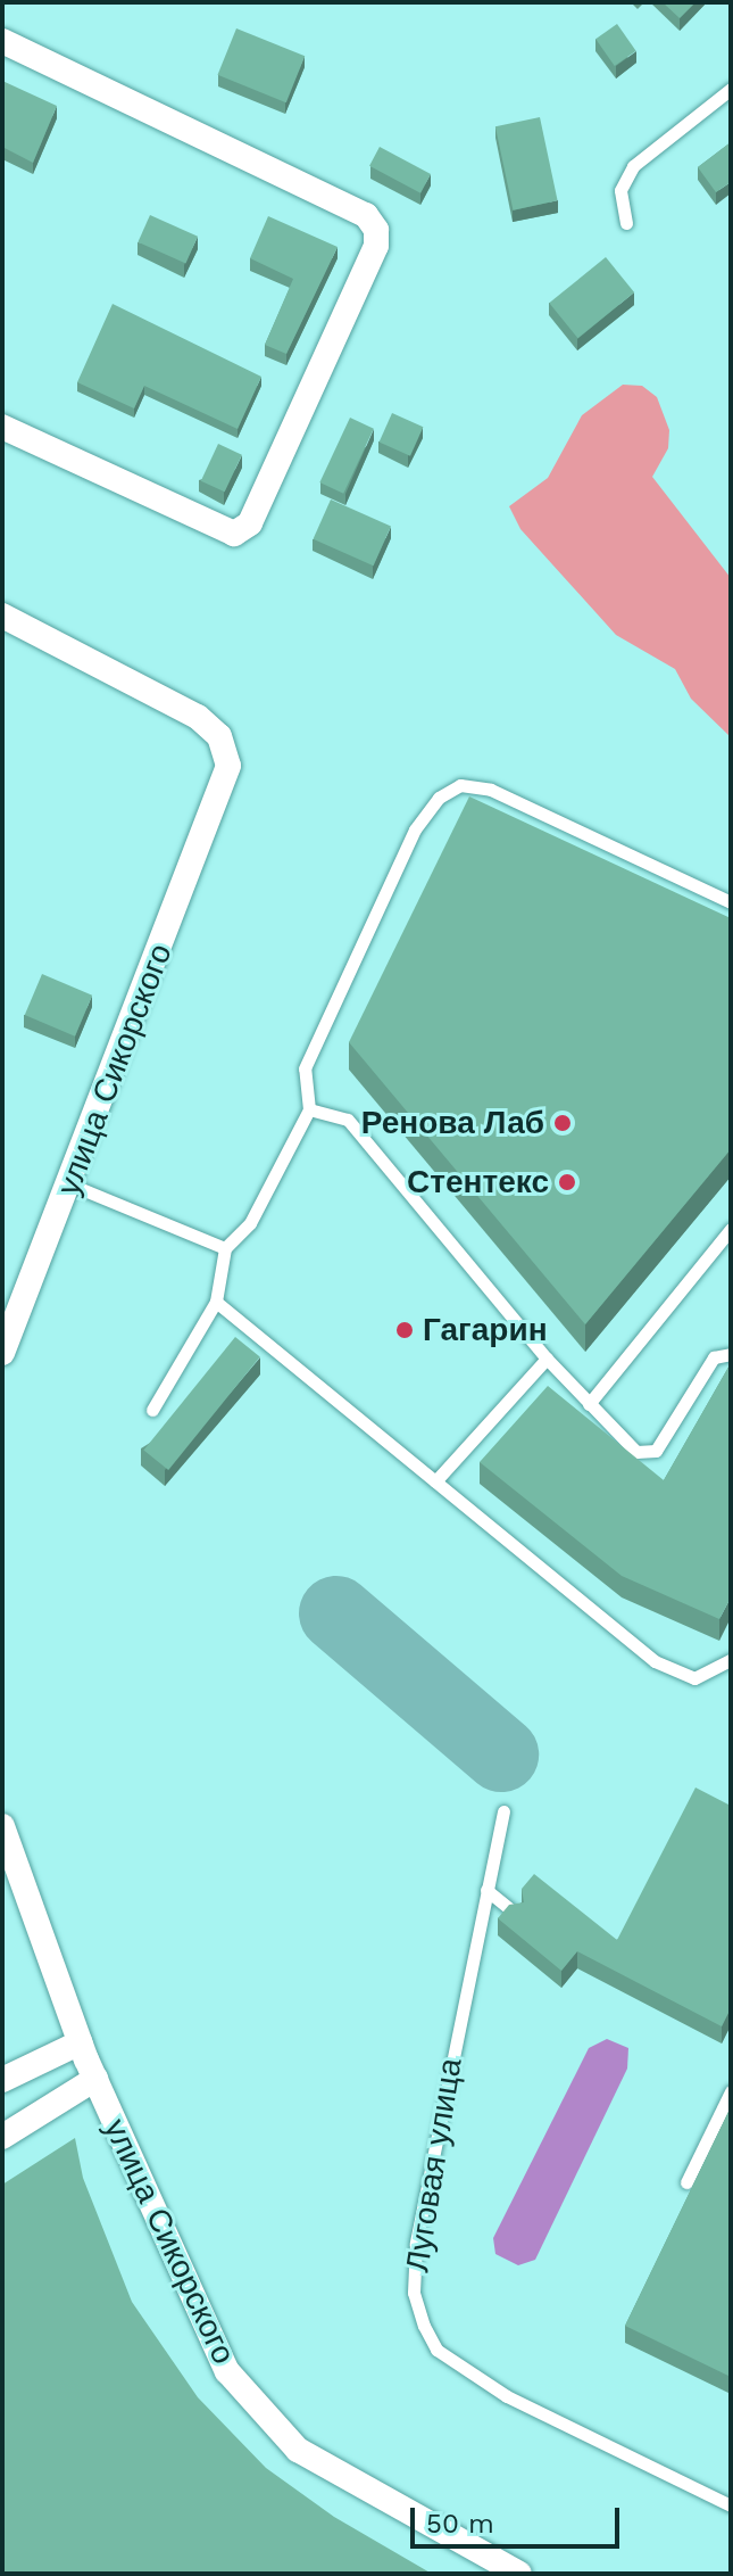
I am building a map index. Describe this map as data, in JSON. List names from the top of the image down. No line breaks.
{"streets":{"street":["улица Сикорского"],"lane":["Луговая улица"]},"places":["Ренова Лаб","Стентекс","Гагарин"],"scale_bar":"50 m"}
